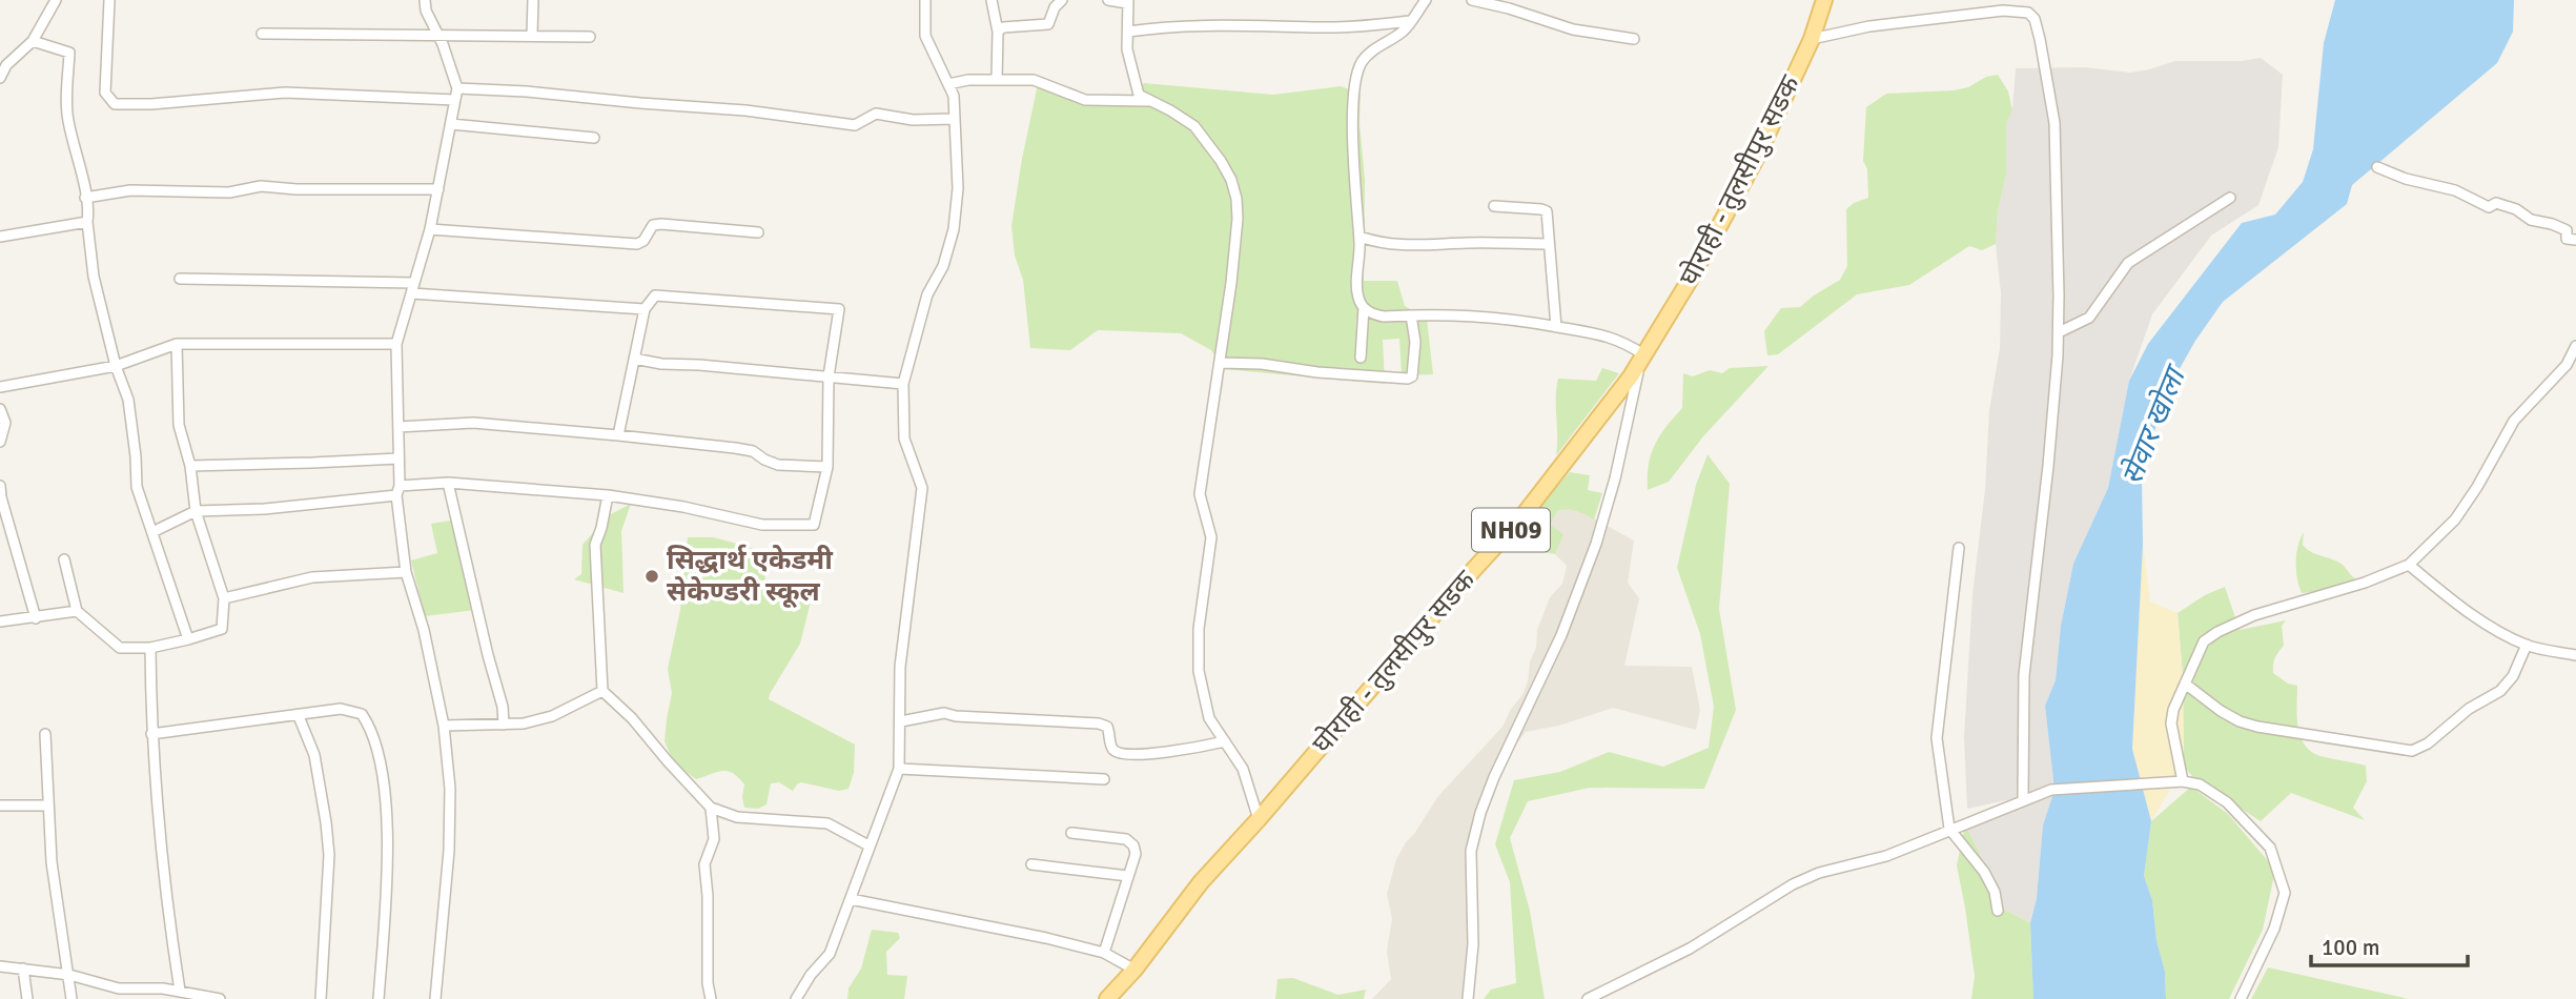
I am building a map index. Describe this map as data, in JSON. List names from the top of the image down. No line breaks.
{"streets":{"main road":["घोराही - तुलसीपुर सडक","NH09"]},"water":["सेवार खोला"],"places":["सिद्धार्थ एकेडमी सेकेण्डरी स्कूल"],"scale_bar":"100 m"}
